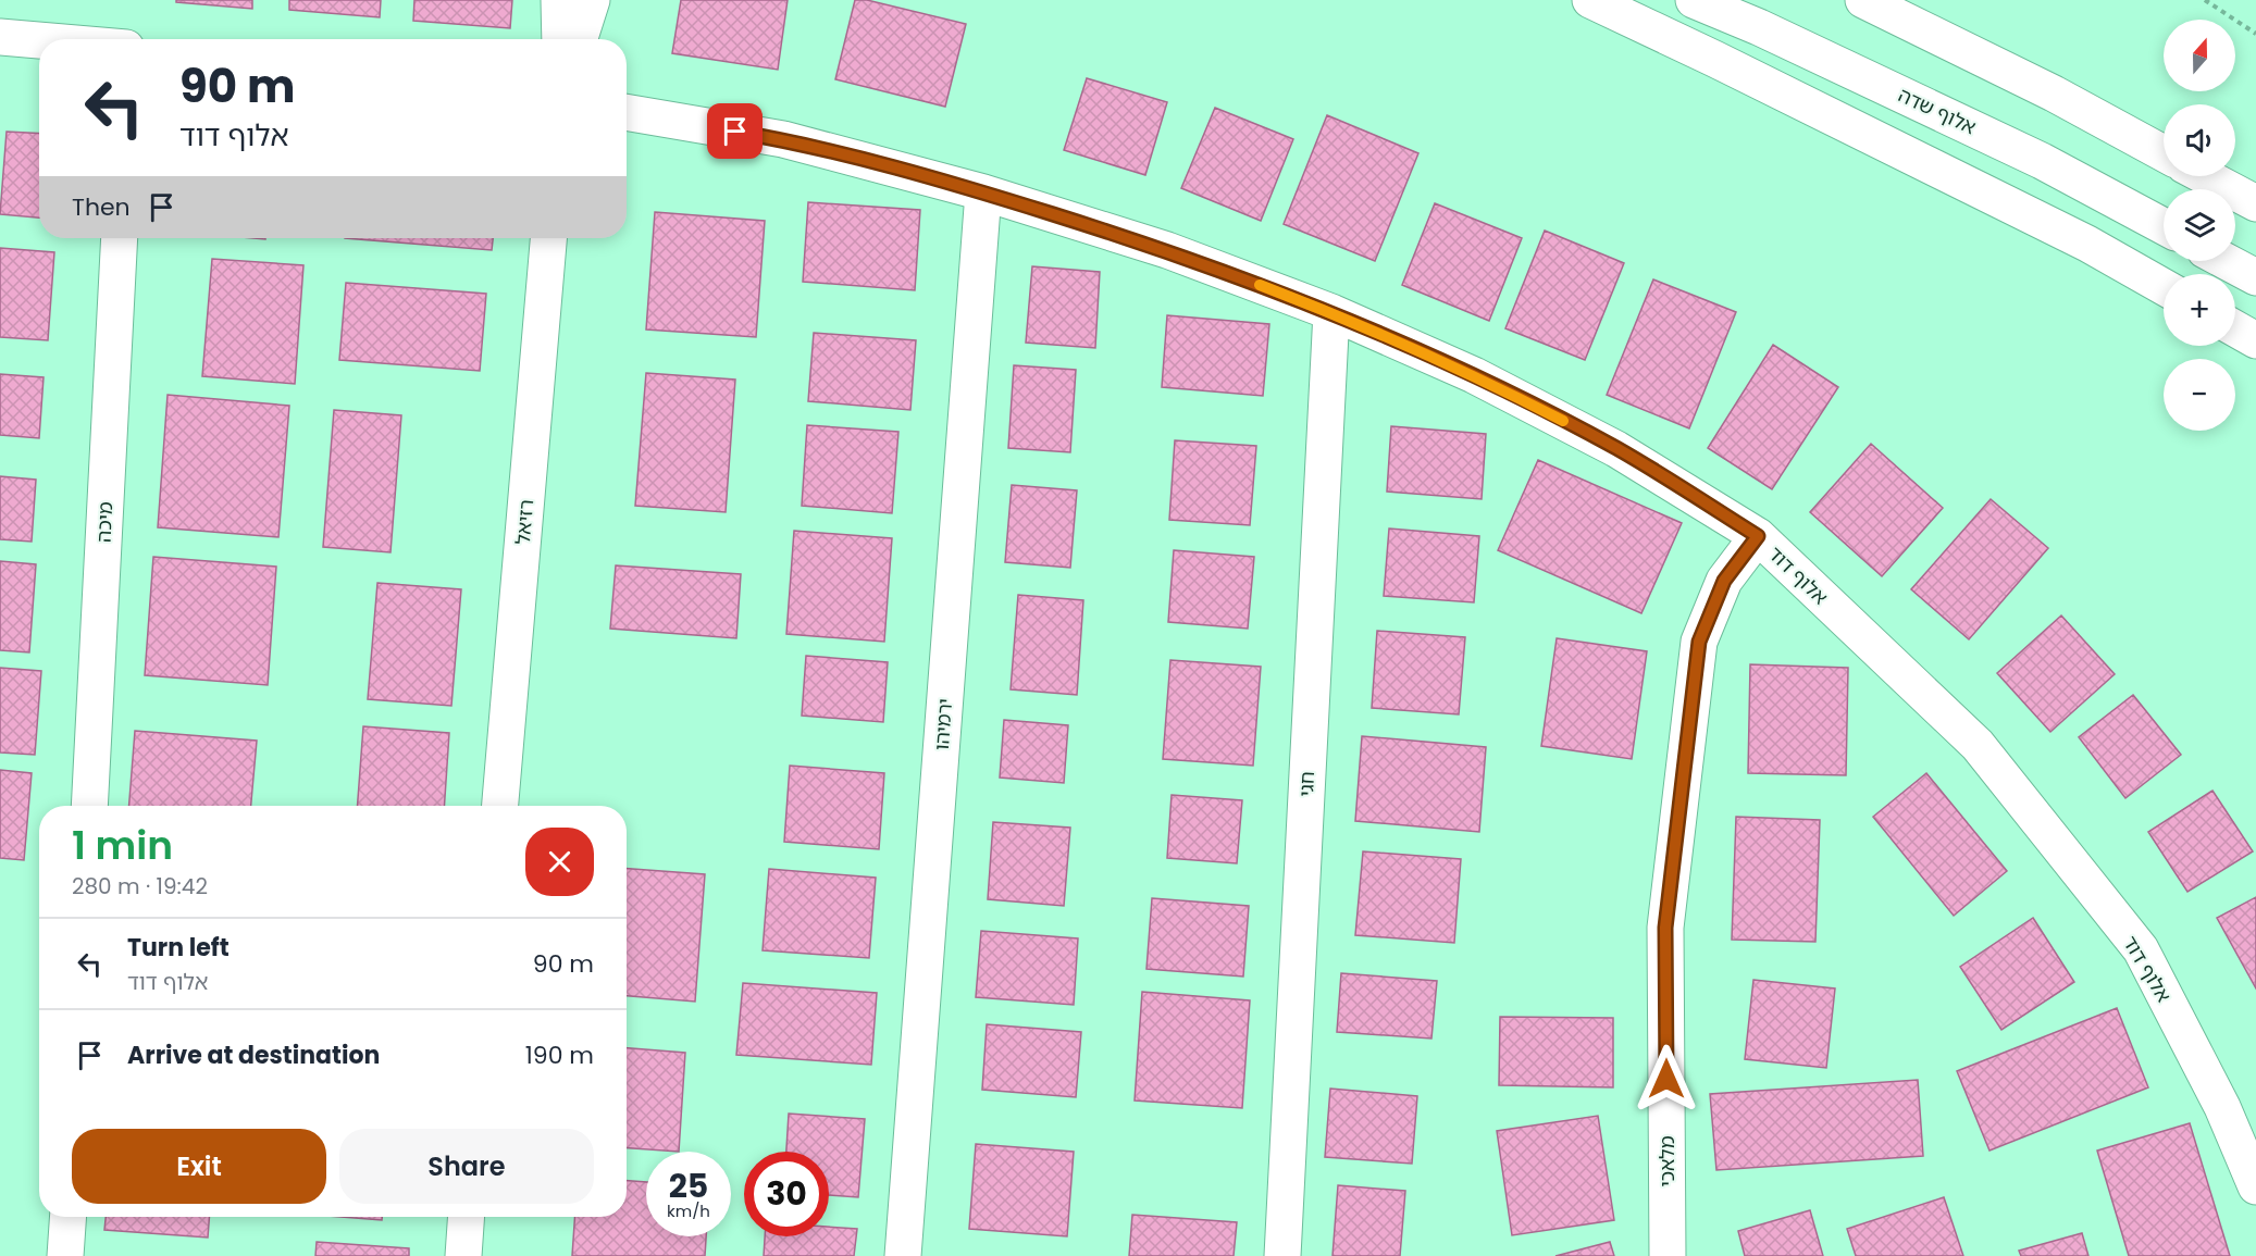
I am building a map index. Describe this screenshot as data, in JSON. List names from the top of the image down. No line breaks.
{"streets":{"street":["אלוף שדה","מיכה","רזיאל","אלוף דוד","ירמיהו","חגי","מלאכי"]},"crossings":[["אלוף דוד","ירמיהו"],["אלוף דוד","חגי"],["אלוף דוד","מלאכי"]],"north":"top","page":{"map_buttons":["+","−"],"turn":["90 m","אלוף דוד"],"then":"Then","heading":["1 min","280 m · 19:42"],"list":[{"name":"Turn left","note":"אלוף דוד","value":"90 m"},{"name":"Arrive at destination","value":"190 m"}],"buttons":["Exit","Share"],"speed":"25 km/h","limit":"30"}}
